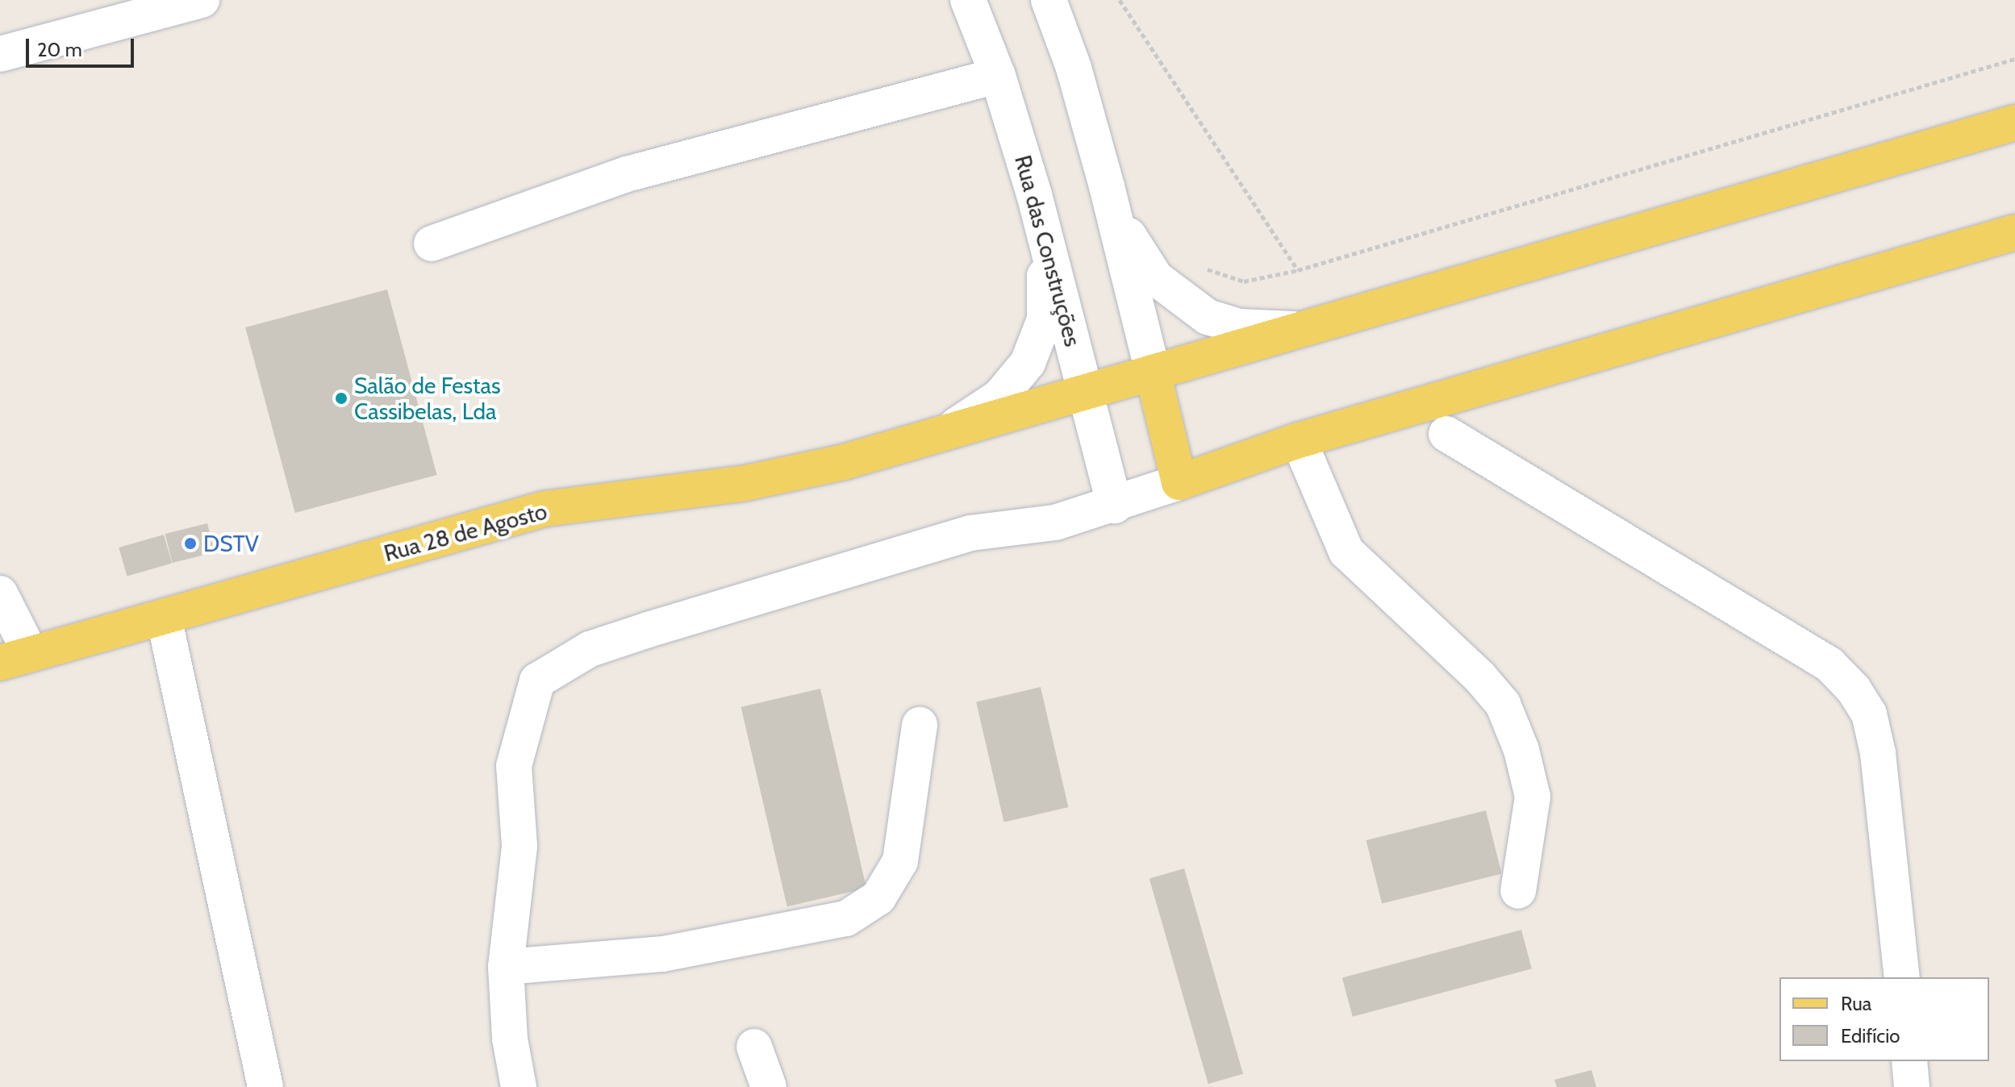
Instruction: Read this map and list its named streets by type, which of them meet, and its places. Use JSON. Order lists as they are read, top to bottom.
{
  "streets": {
    "main road": ["Rua 28 de Agosto"],
    "street": ["Rua das Construções"]
  },
  "crossings": [
    ["Rua das Construções", "Rua 28 de Agosto"]
  ],
  "places": ["Salão de Festas Cassibelas, Lda", "DSTV"],
  "legend": ["Rua", "Edifício"],
  "scale_bar": "20 m"
}
